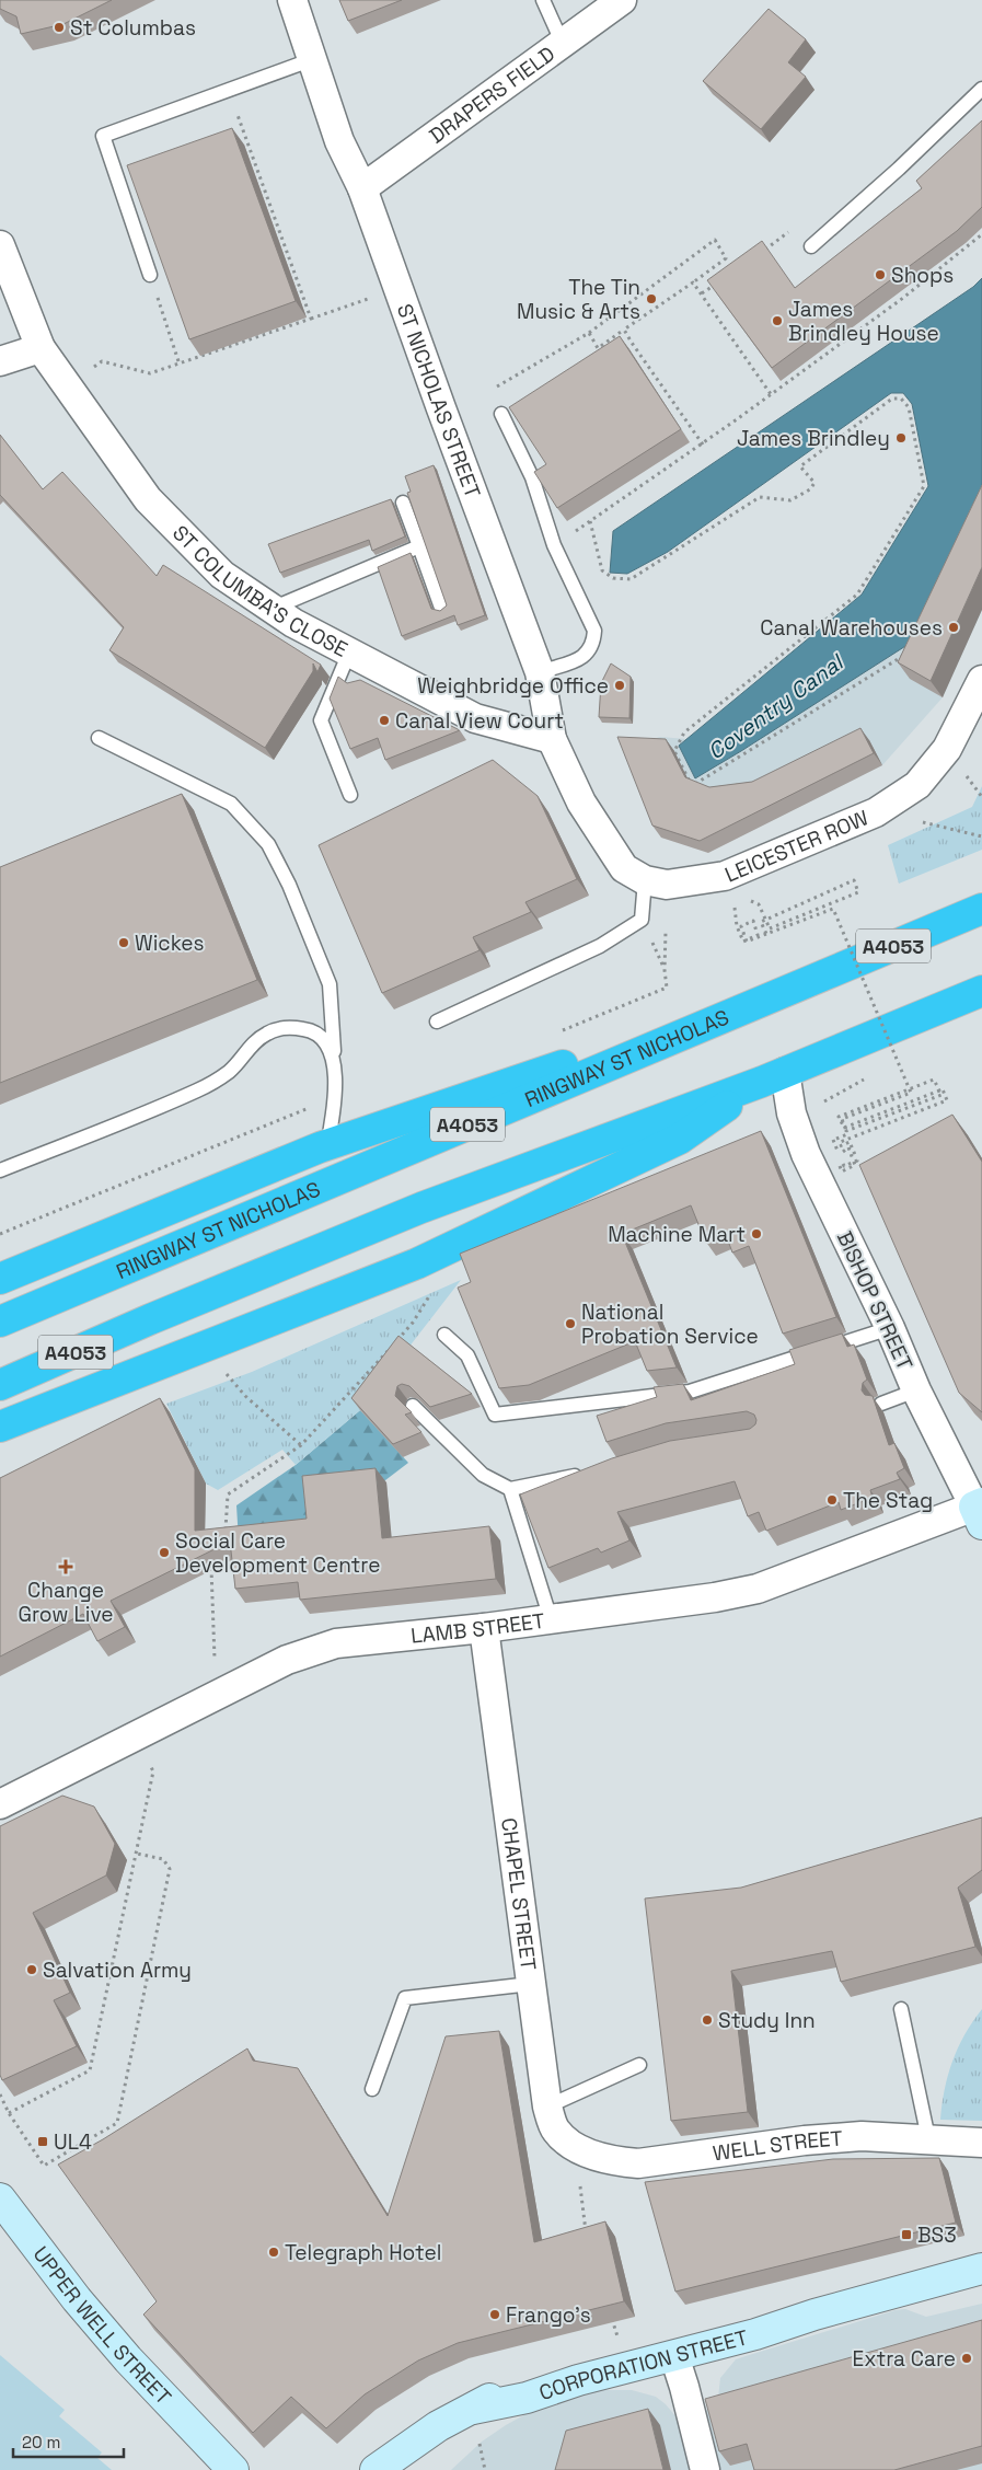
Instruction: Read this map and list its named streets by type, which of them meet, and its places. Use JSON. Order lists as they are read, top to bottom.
{
  "streets": {
    "highway": ["A4053", "RINGWAY ST NICHOLAS"],
    "street": [
      "DRAPERS FIELD",
      "ST NICHOLAS STREET",
      "ST COLUMBA'S CLOSE",
      "LEICESTER ROW",
      "BISHOP STREET",
      "LAMB STREET",
      "CHAPEL STREET",
      "WELL STREET",
      "UPPER WELL STREET",
      "CORPORATION STREET"
    ]
  },
  "crossings": [
    ["DRAPERS FIELD", "ST NICHOLAS STREET"],
    ["ST NICHOLAS STREET", "ST COLUMBA'S CLOSE"],
    ["ST NICHOLAS STREET", "LEICESTER ROW"],
    ["A4053", "BISHOP STREET"],
    ["BISHOP STREET", "LAMB STREET"],
    ["LAMB STREET", "CHAPEL STREET"],
    ["CHAPEL STREET", "WELL STREET"]
  ],
  "water": ["Coventry Canal"],
  "places": {
    "other": [
      "St Columbas",
      "Shops",
      "The Tin Music & Arts",
      "James Brindley House",
      "James Brindley",
      "Canal Warehouses",
      "Weighbridge Office",
      "Canal View Court",
      "Wickes",
      "Machine Mart",
      "National Probation Service",
      "The Stag",
      "Social Care Development Centre",
      "Salvation Army",
      "Study Inn",
      "Telegraph Hotel",
      "Frango's",
      "Extra Care"
    ],
    "health": ["Change Grow Live"],
    "transit": ["UL4", "BS3"]
  },
  "scale_bar": "20 m"
}
